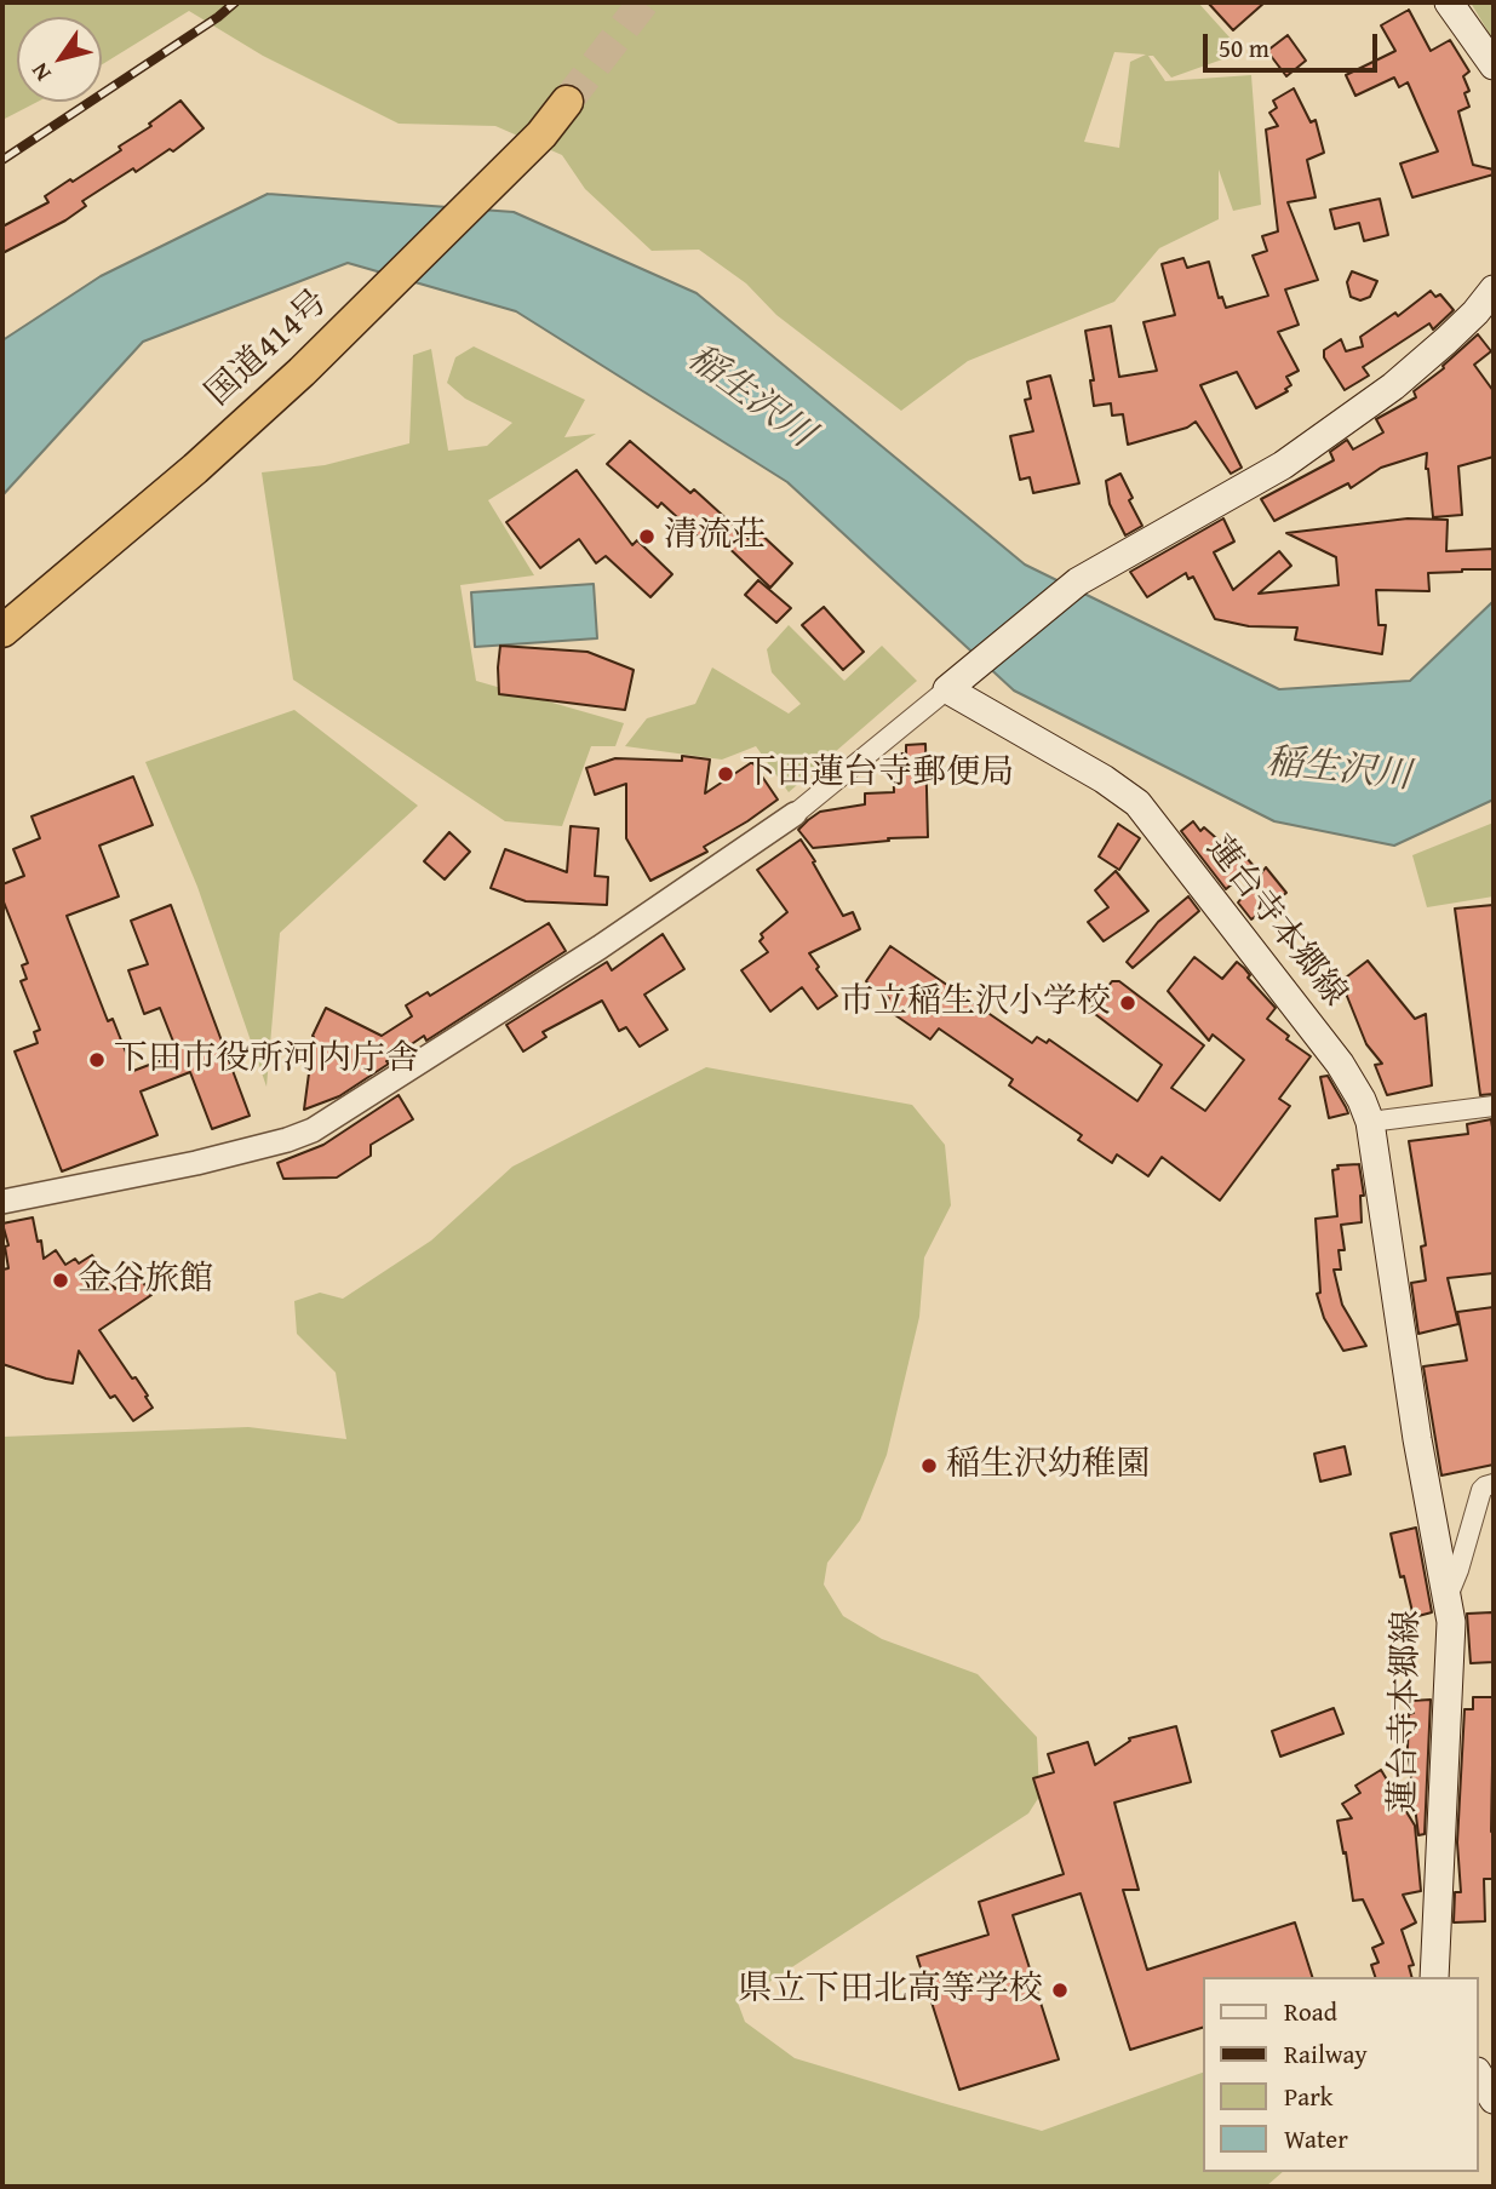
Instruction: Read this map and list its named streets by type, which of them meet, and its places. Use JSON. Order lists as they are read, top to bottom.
{
  "streets": {
    "highway": ["国道414号"],
    "main road": ["蓮台寺本郷線"]
  },
  "water": ["稲生沢川"],
  "places": [
    "清流荘",
    "下田蓮台寺郵便局",
    "市立稲生沢小学校",
    "下田市役所河内庁舎",
    "金谷旅館",
    "稲生沢幼稚園",
    "県立下田北高等学校"
  ],
  "legend": [
    "Road",
    "Railway",
    "Park",
    "Water"
  ],
  "scale_bar": "50 m",
  "north": "bottom left"
}
